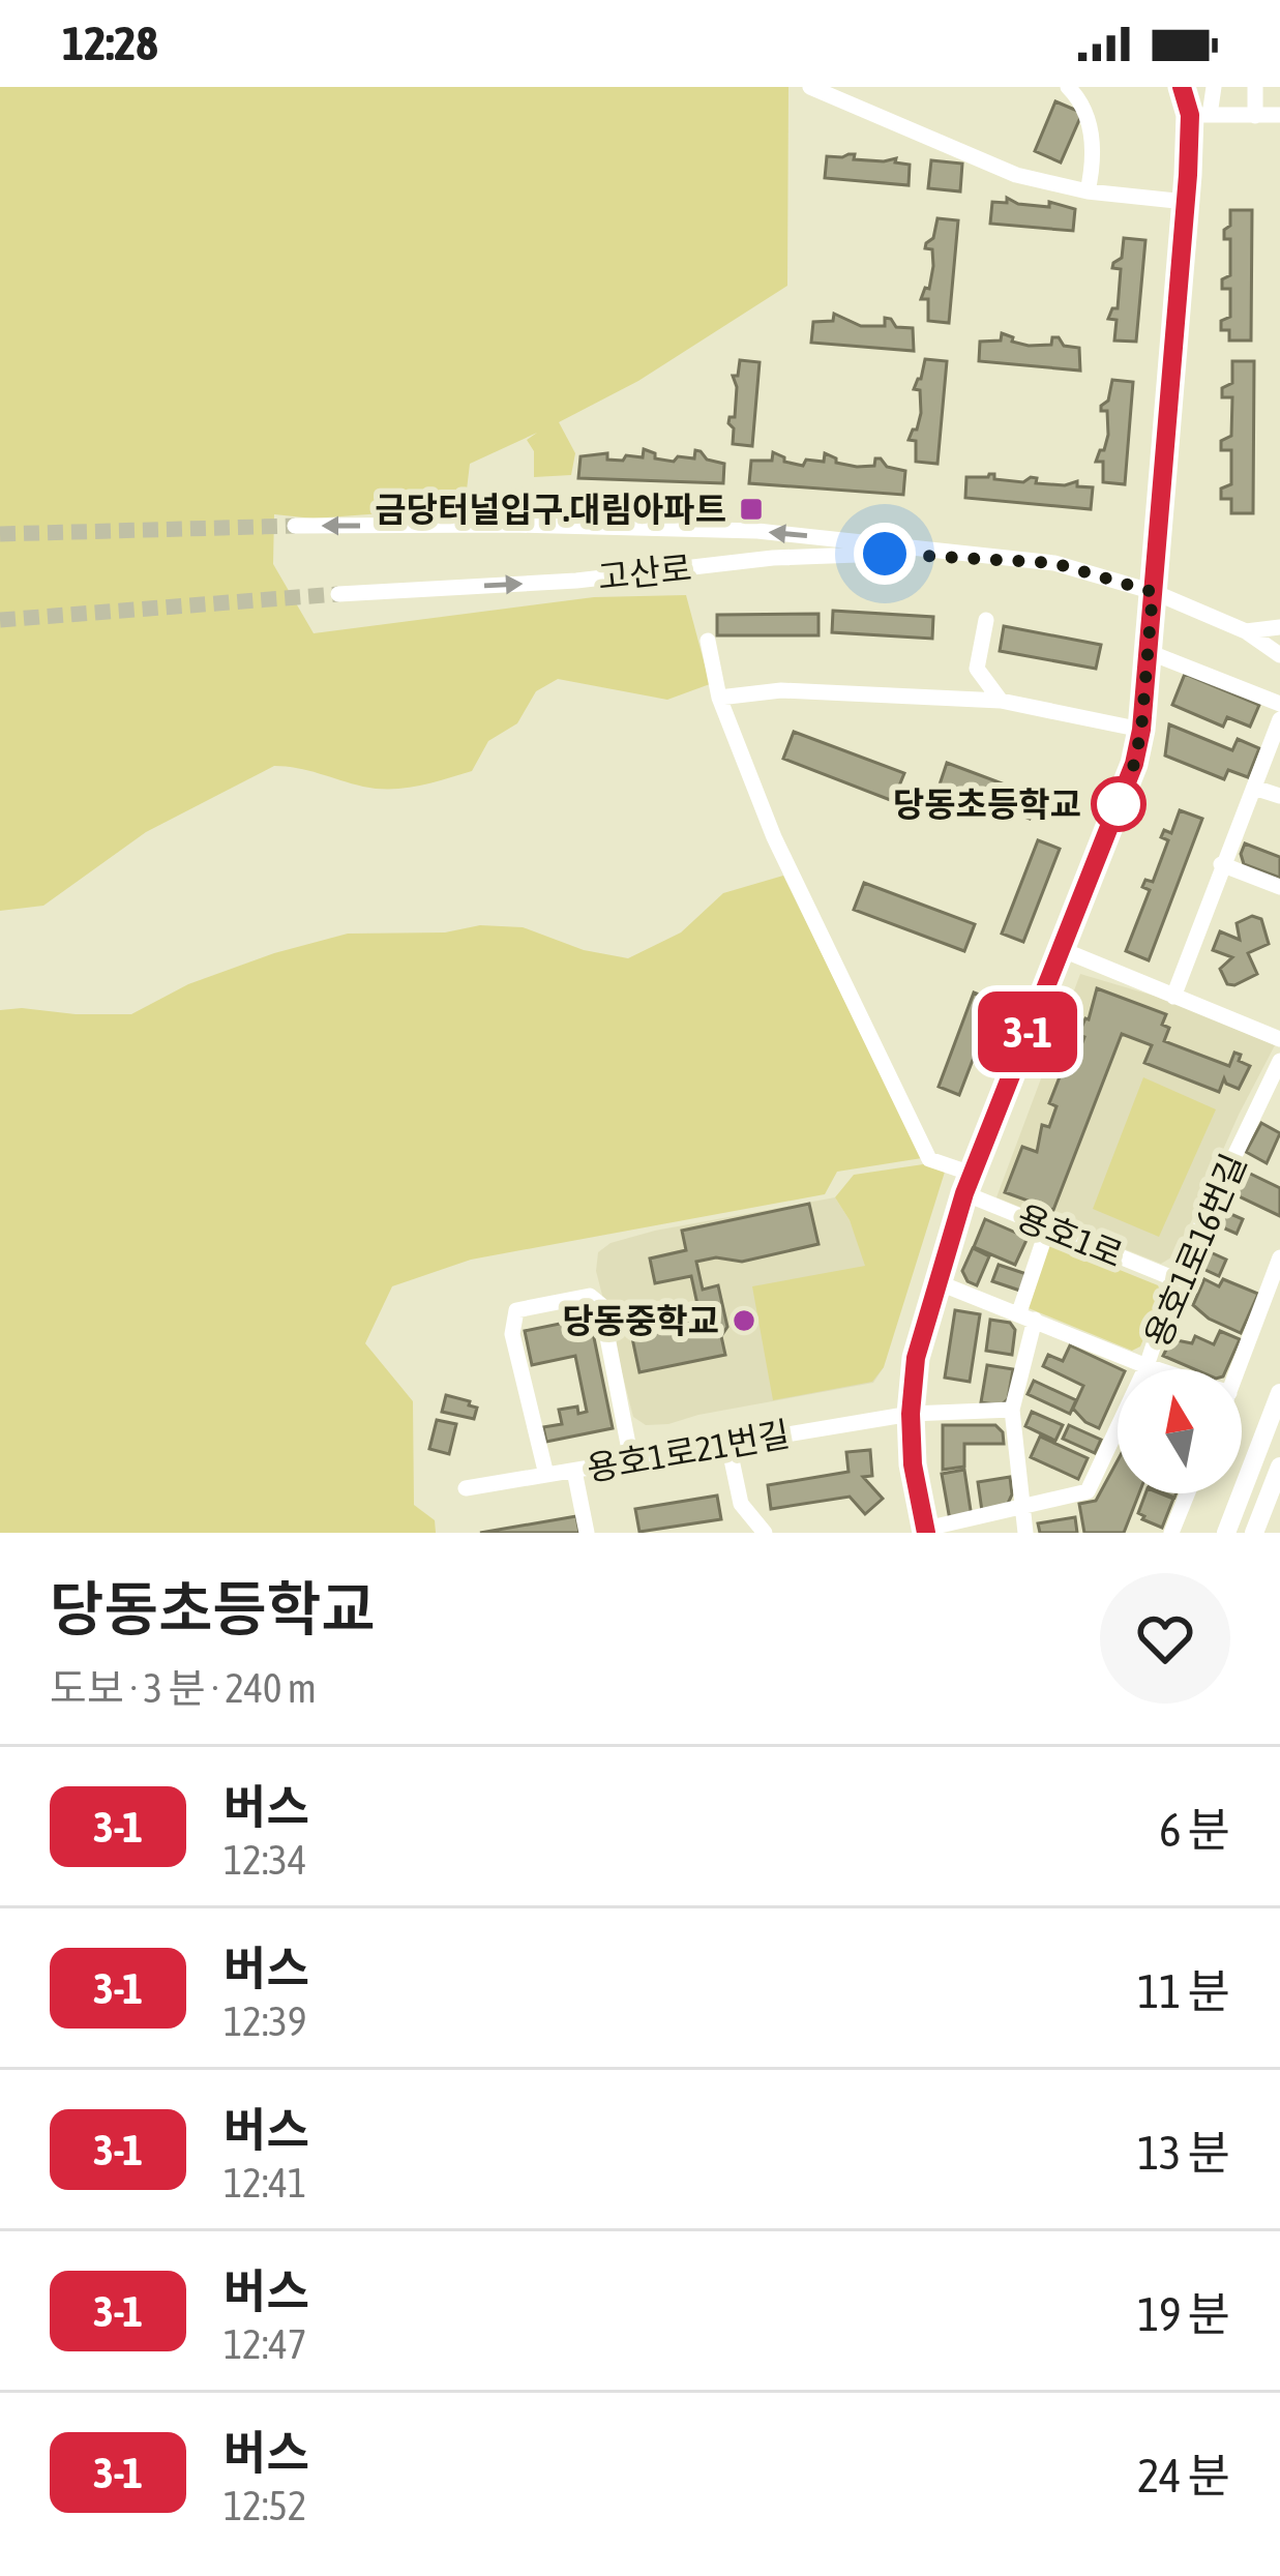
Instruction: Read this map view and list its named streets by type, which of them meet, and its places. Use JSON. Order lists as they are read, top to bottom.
{
  "streets": {
    "street": [
      "고산로",
      "용호1로",
      "용호1로16번길",
      "용호1로21번길"
    ]
  },
  "crossings": [
    ["용호1로", "용호1로16번길"]
  ],
  "places": {
    "transit": ["금당터널입구.대림아파트"],
    "other": ["당동초등학교", "당동중학교"]
  },
  "lines": ["bus line 3-1"],
  "north": "top",
  "page": {
    "status": "12:28",
    "on_map": "3-1",
    "heading": ["당동초등학교", "도보 · 3 분 · 240 m"],
    "list": [
      {
        "mark": "3-1",
        "name": "버스",
        "note": "12:34",
        "value": "6 분"
      },
      {
        "mark": "3-1",
        "name": "버스",
        "note": "12:39",
        "value": "11 분"
      },
      {
        "mark": "3-1",
        "name": "버스",
        "note": "12:41",
        "value": "13 분"
      },
      {
        "mark": "3-1",
        "name": "버스",
        "note": "12:47",
        "value": "19 분"
      },
      {
        "mark": "3-1",
        "name": "버스",
        "note": "12:52",
        "value": "24 분"
      }
    ]
  }
}
